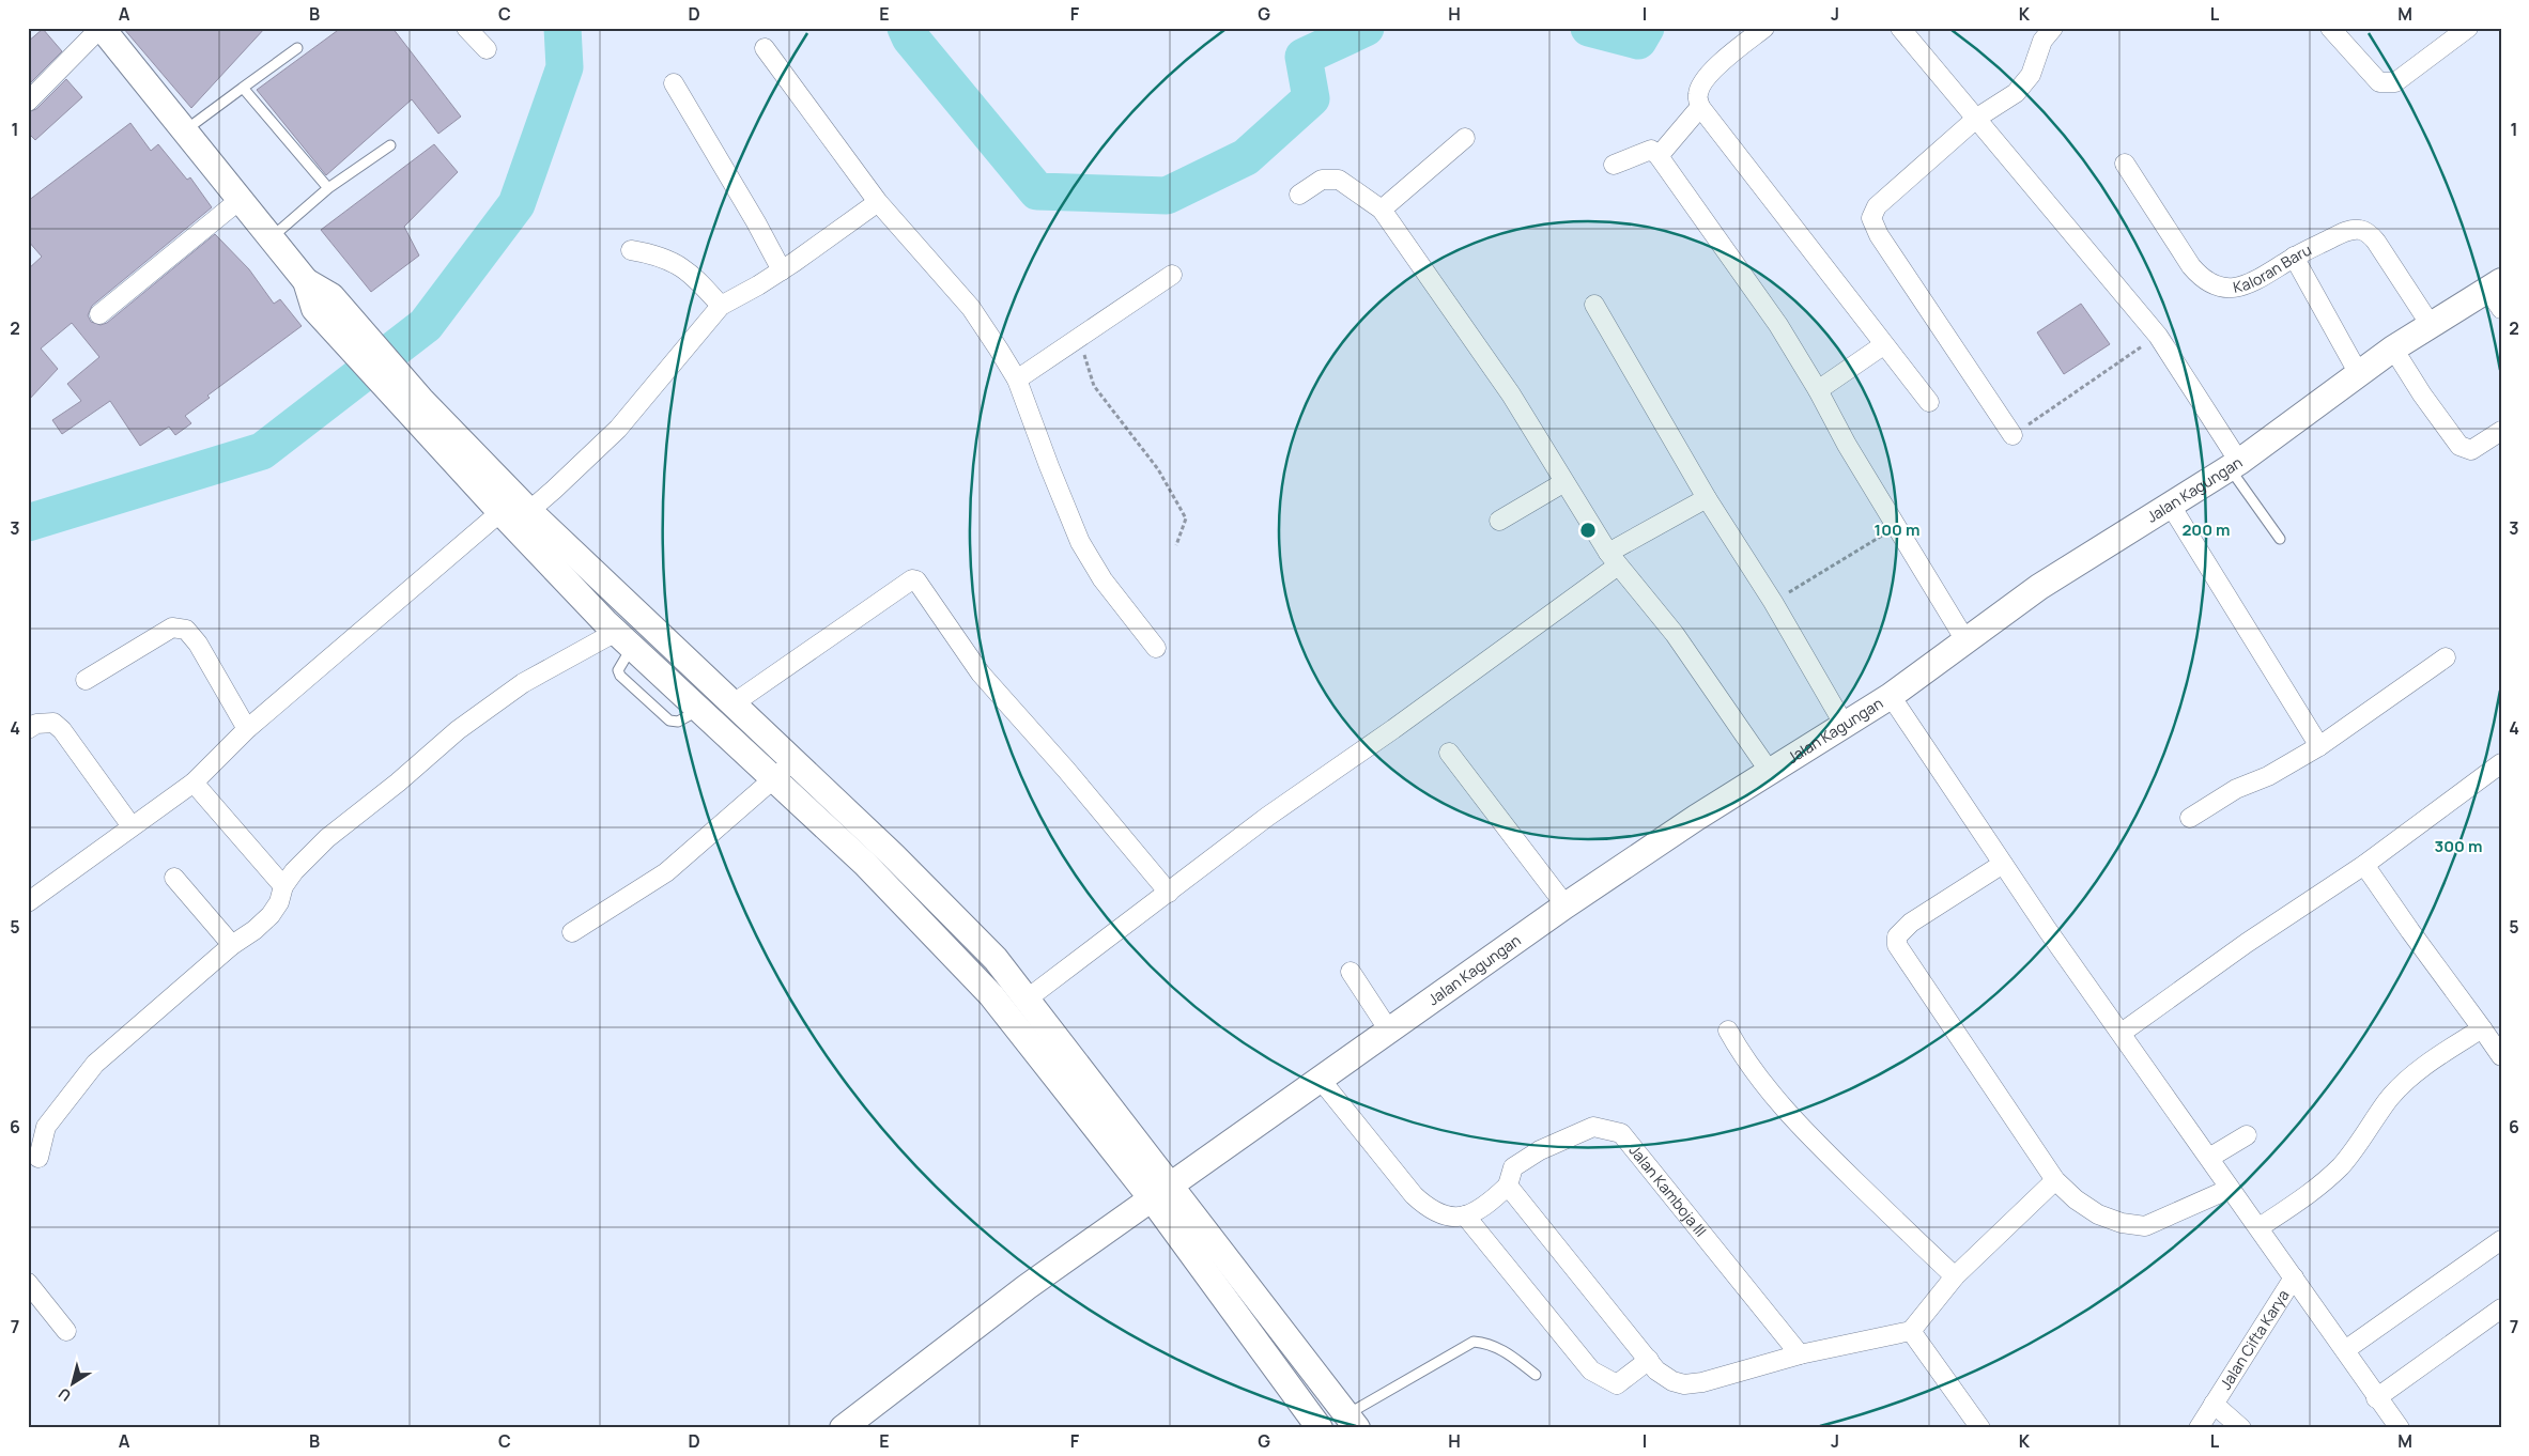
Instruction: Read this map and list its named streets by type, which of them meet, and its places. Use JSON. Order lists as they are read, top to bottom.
{
  "streets": {
    "main road": ["Jalan Kagungan"],
    "street": ["Kaloran Baru", "Jalan Kamboja III", "Jalan Cifta Karya"]
  },
  "crossings": [
    ["Kaloran Baru", "Jalan Kagungan"]
  ],
  "north": "bottom left",
  "grid": {
    "columns": [
      "A",
      "B",
      "C",
      "D",
      "E",
      "F",
      "G",
      "H",
      "I",
      "J",
      "K",
      "L",
      "M"
    ],
    "rows": [
      "1",
      "2",
      "3",
      "4",
      "5",
      "6",
      "7"
    ]
  },
  "rings": ["100 m", "200 m", "300 m"]
}
